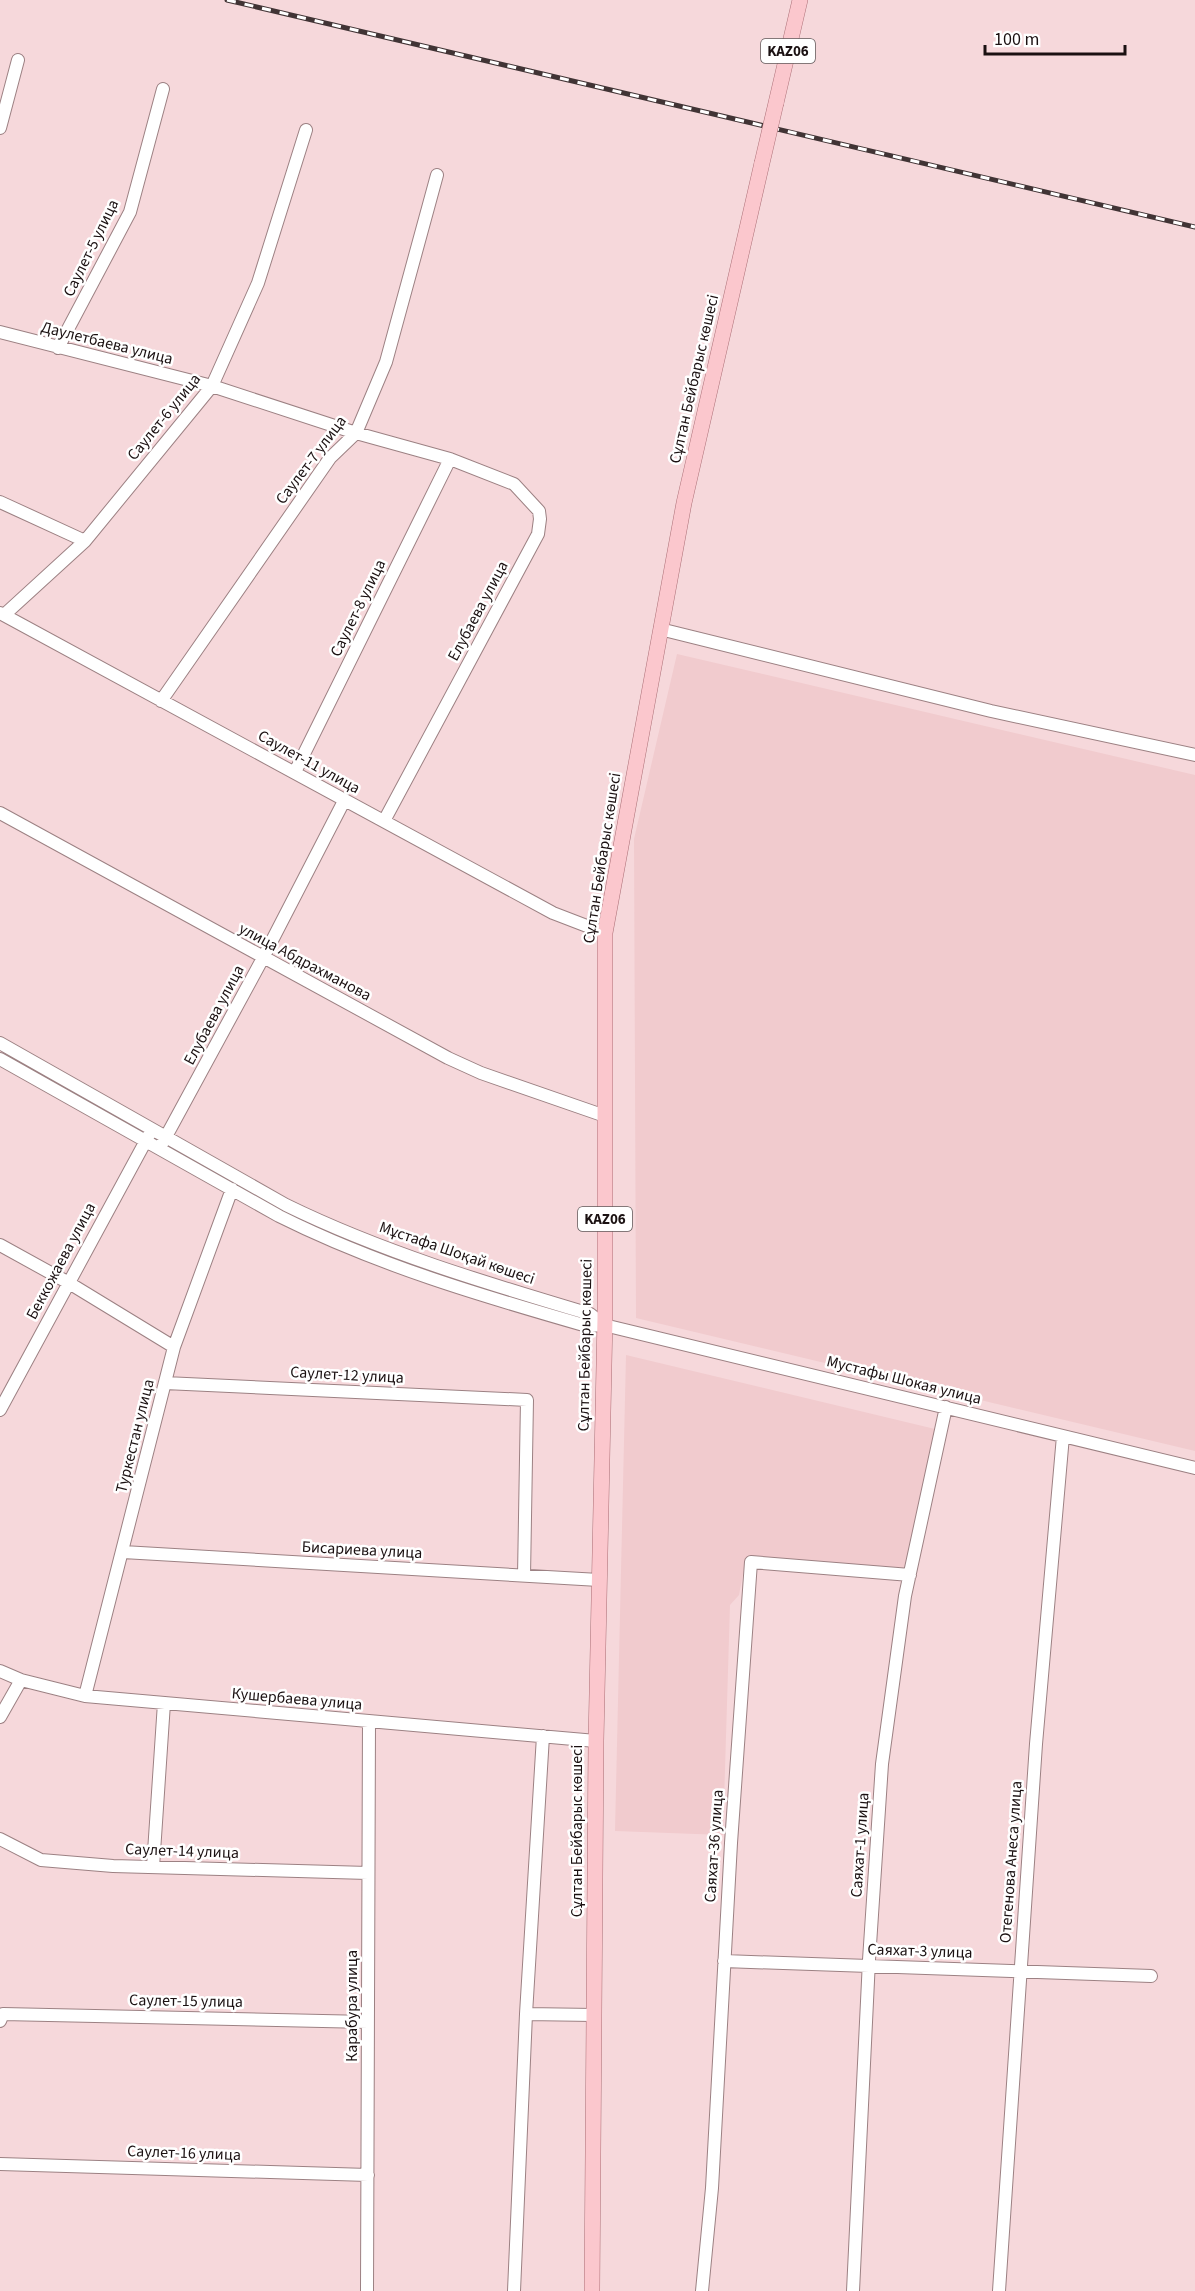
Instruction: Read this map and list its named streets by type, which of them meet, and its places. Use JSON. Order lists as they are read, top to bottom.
{
  "streets": {
    "main road": ["KAZ06", "Сұлтан Бейбарыс көшесі"],
    "street": [
      "Саулет-5 улица",
      "Даулетбаева улица",
      "Саулет-6 улица",
      "Саулет-7 улица",
      "Саулет-8 улица",
      "Елубаева улица",
      "Саулет-11 улица",
      "улица Абдрахманова",
      "Мұстафа Шоқай көшесі",
      "Беккожаева улица",
      "Саулет-12 улица",
      "Мустафы Шокая улица",
      "Туркестан улица",
      "Бисариева улица",
      "Кушербаева улица",
      "Саяхат-1 улица",
      "Саяхат-36 улица",
      "Саулет-14 улица",
      "Отегенова Анеса улица",
      "Саяхат-3 улица",
      "Саулет-15 улица",
      "Карабура улица",
      "Саулет-16 улица"
    ]
  },
  "crossings": [
    ["Саулет-5 улица", "Даулетбаева улица"],
    ["Даулетбаева улица", "Саулет-6 улица"],
    ["Даулетбаева улица", "Саулет-7 улица"],
    ["Даулетбаева улица", "Саулет-8 улица"],
    ["Даулетбаева улица", "Елубаева улица"],
    ["Сұлтан Бейбарыс көшесі", "Саулет-11 улица"],
    ["Сұлтан Бейбарыс көшесі", "улица Абдрахманова"],
    ["Сұлтан Бейбарыс көшесі", "Мұстафа Шоқай көшесі"],
    ["Сұлтан Бейбарыс көшесі", "Мустафы Шокая улица"],
    ["Сұлтан Бейбарыс көшесі", "Бисариева улица"],
    ["Сұлтан Бейбарыс көшесі", "Кушербаева улица"],
    ["Саулет-6 улица", "Саулет-11 улица"],
    ["Саулет-7 улица", "Саулет-11 улица"],
    ["Саулет-8 улица", "Саулет-11 улица"],
    ["Елубаева улица", "Саулет-11 улица"],
    ["Елубаева улица", "улица Абдрахманова"],
    ["Елубаева улица", "Мұстафа Шоқай көшесі"],
    ["Мұстафа Шоқай көшесі", "Беккожаева улица"],
    ["Мұстафа Шоқай көшесі", "Мустафы Шокая улица"],
    ["Мұстафа Шоқай көшесі", "Туркестан улица"],
    ["Саулет-12 улица", "Туркестан улица"],
    ["Саулет-12 улица", "Бисариева улица"],
    ["Мустафы Шокая улица", "Саяхат-1 улица"],
    ["Мустафы Шокая улица", "Отегенова Анеса улица"],
    ["Туркестан улица", "Бисариева улица"],
    ["Туркестан улица", "Кушербаева улица"],
    ["Кушербаева улица", "Карабура улица"],
    ["Саяхат-1 улица", "Саяхат-36 улица"],
    ["Саяхат-1 улица", "Саяхат-3 улица"],
    ["Саяхат-36 улица", "Саяхат-3 улица"],
    ["Саулет-14 улица", "Карабура улица"],
    ["Отегенова Анеса улица", "Саяхат-3 улица"],
    ["Саулет-15 улица", "Карабура улица"],
    ["Карабура улица", "Саулет-16 улица"]
  ],
  "scale_bar": "100 m"
}
